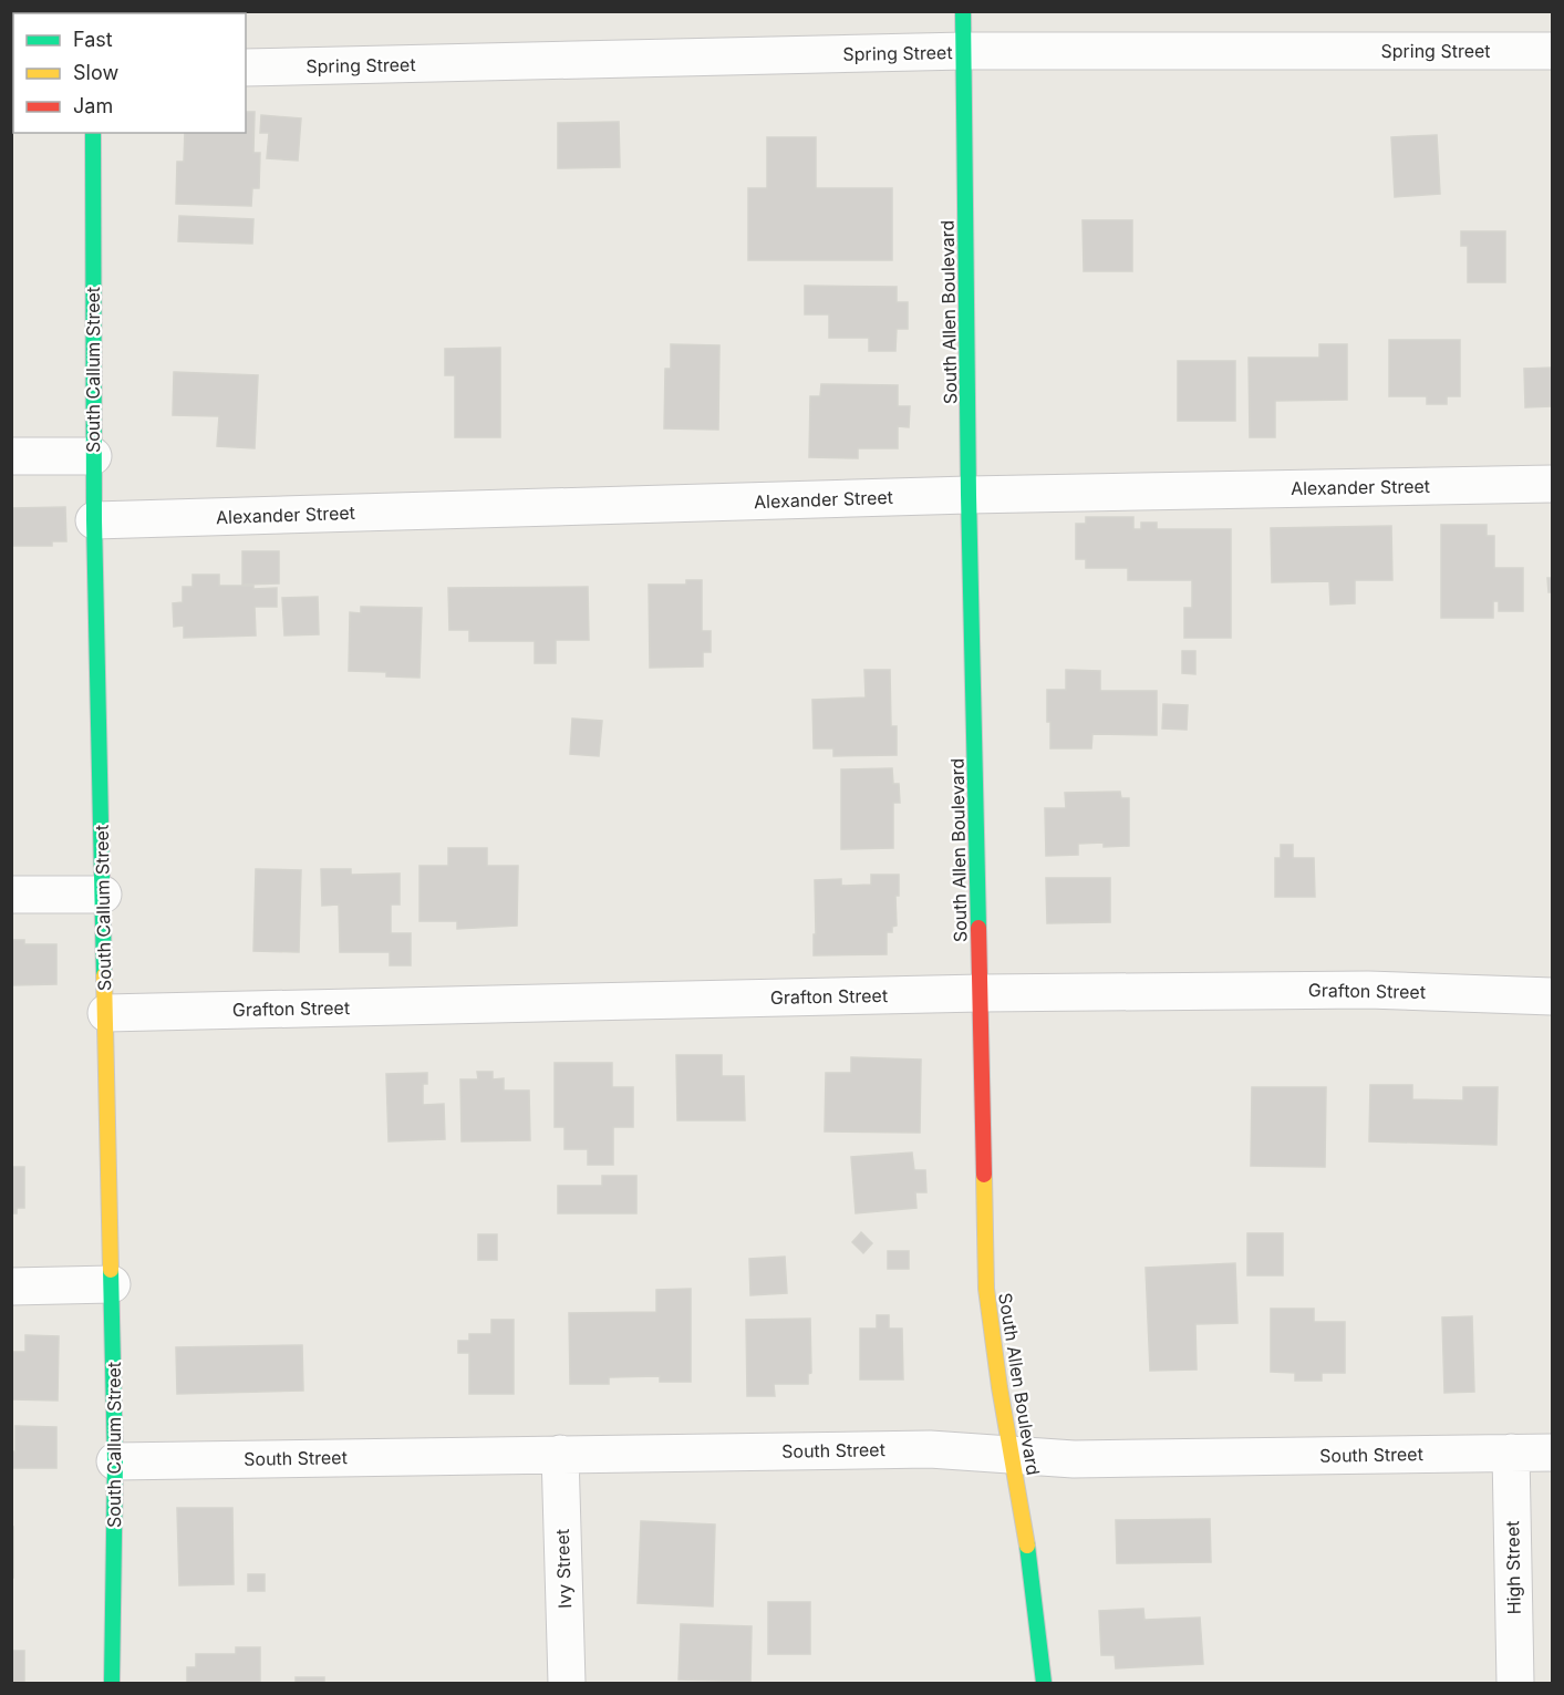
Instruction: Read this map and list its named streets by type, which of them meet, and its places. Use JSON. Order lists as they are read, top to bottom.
{
  "streets": {
    "street": [
      "Spring Street",
      "South Allen Boulevard",
      "South Callum Street",
      "Alexander Street",
      "Grafton Street",
      "South Street",
      "High Street",
      "Ivy Street"
    ]
  },
  "crossings": [
    ["Spring Street", "South Allen Boulevard"],
    ["South Allen Boulevard", "Alexander Street"],
    ["South Allen Boulevard", "Grafton Street"],
    ["South Allen Boulevard", "South Street"],
    ["South Callum Street", "Alexander Street"],
    ["South Callum Street", "Grafton Street"],
    ["South Callum Street", "South Street"],
    ["South Street", "High Street"],
    ["South Street", "Ivy Street"]
  ],
  "legend": ["Fast", "Slow", "Jam"]
}
